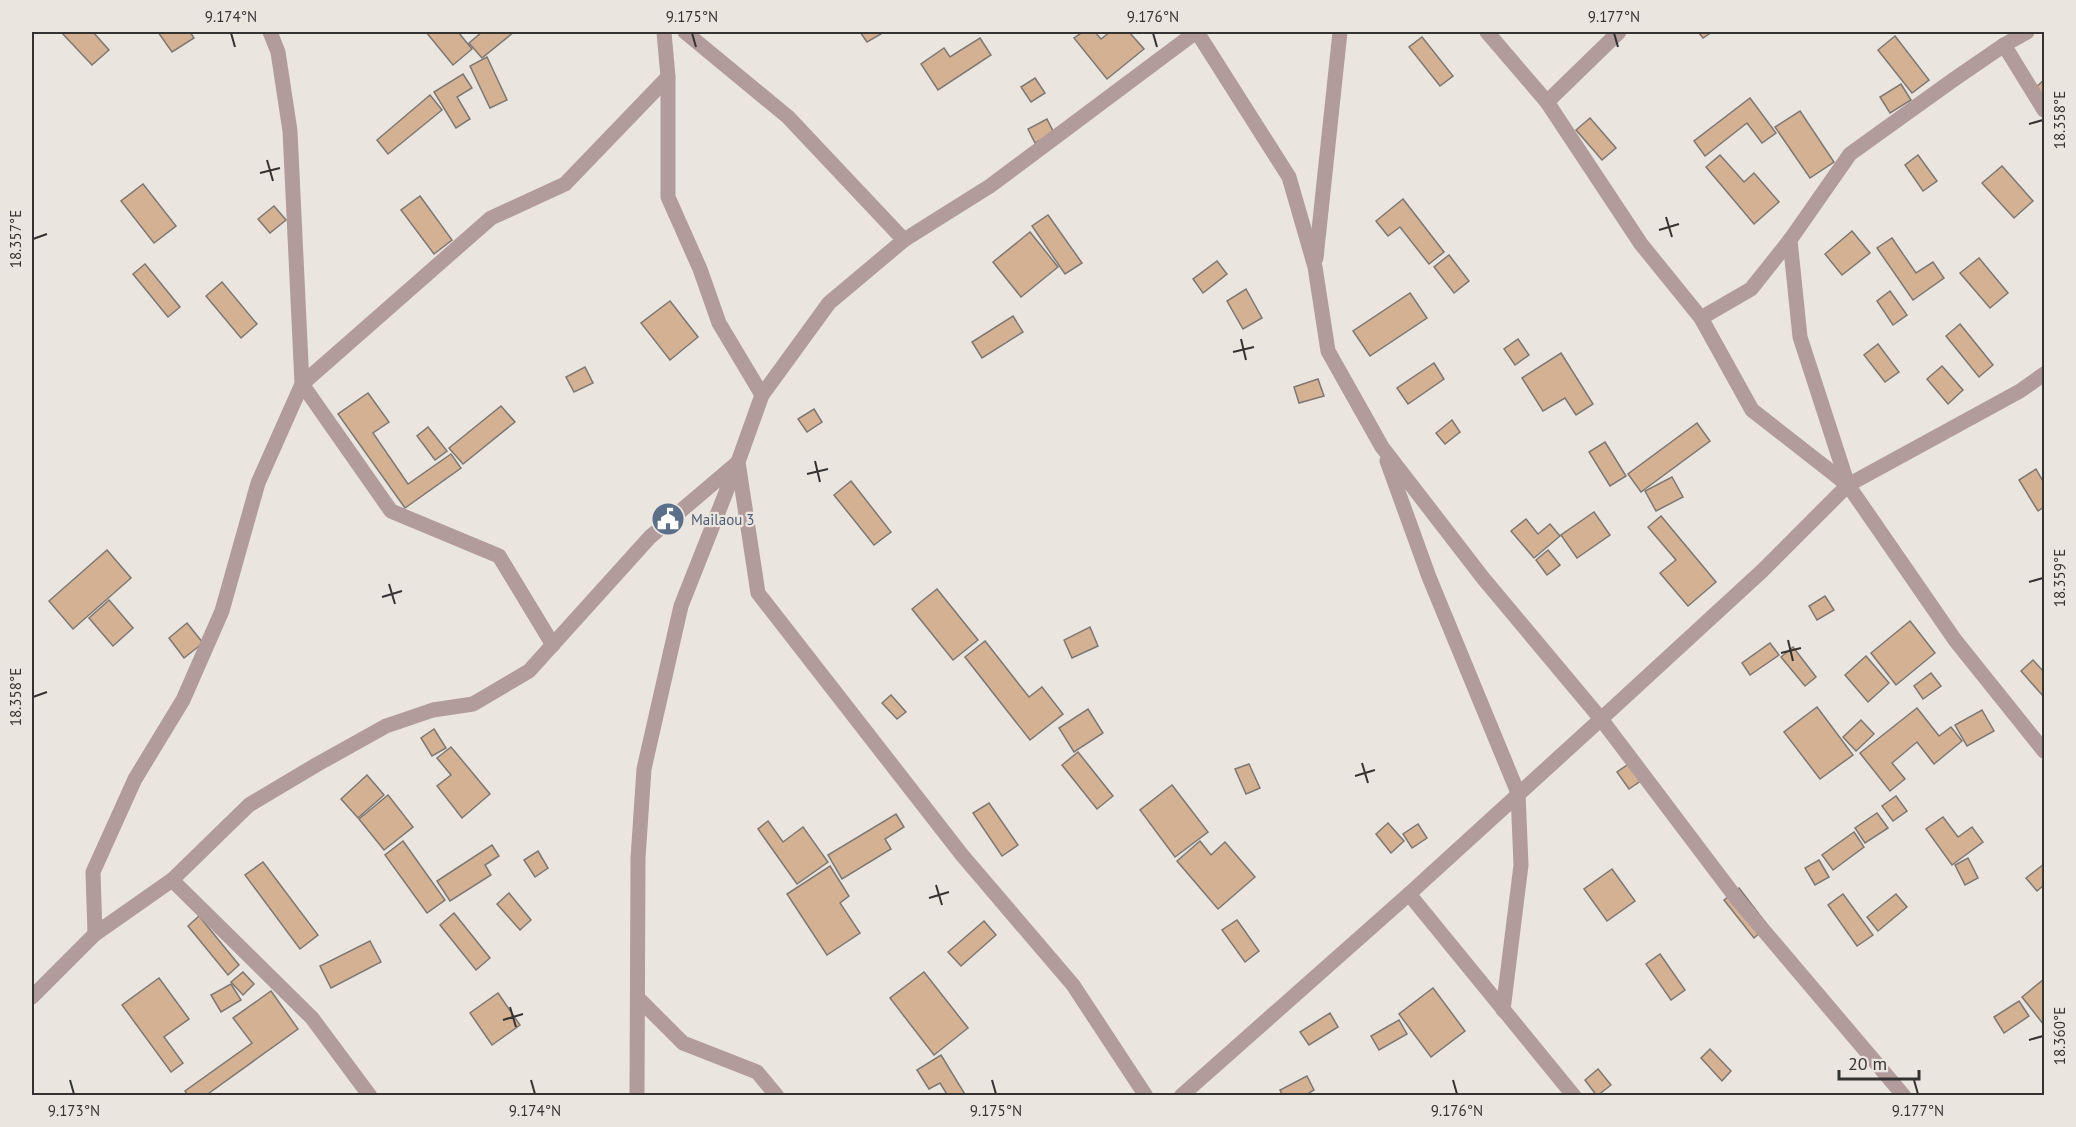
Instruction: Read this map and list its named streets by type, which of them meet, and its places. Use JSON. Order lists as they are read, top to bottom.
{
  "places": {
    "public building": ["Mailaou 3"]
  },
  "scale_bar": "20 m",
  "coordinates": [
    "9.174°N",
    "9.175°N",
    "9.176°N",
    "9.177°N",
    "18.358°E",
    "18.357°E",
    "18.359°E",
    "18.360°E",
    "9.173°N"
  ]
}
